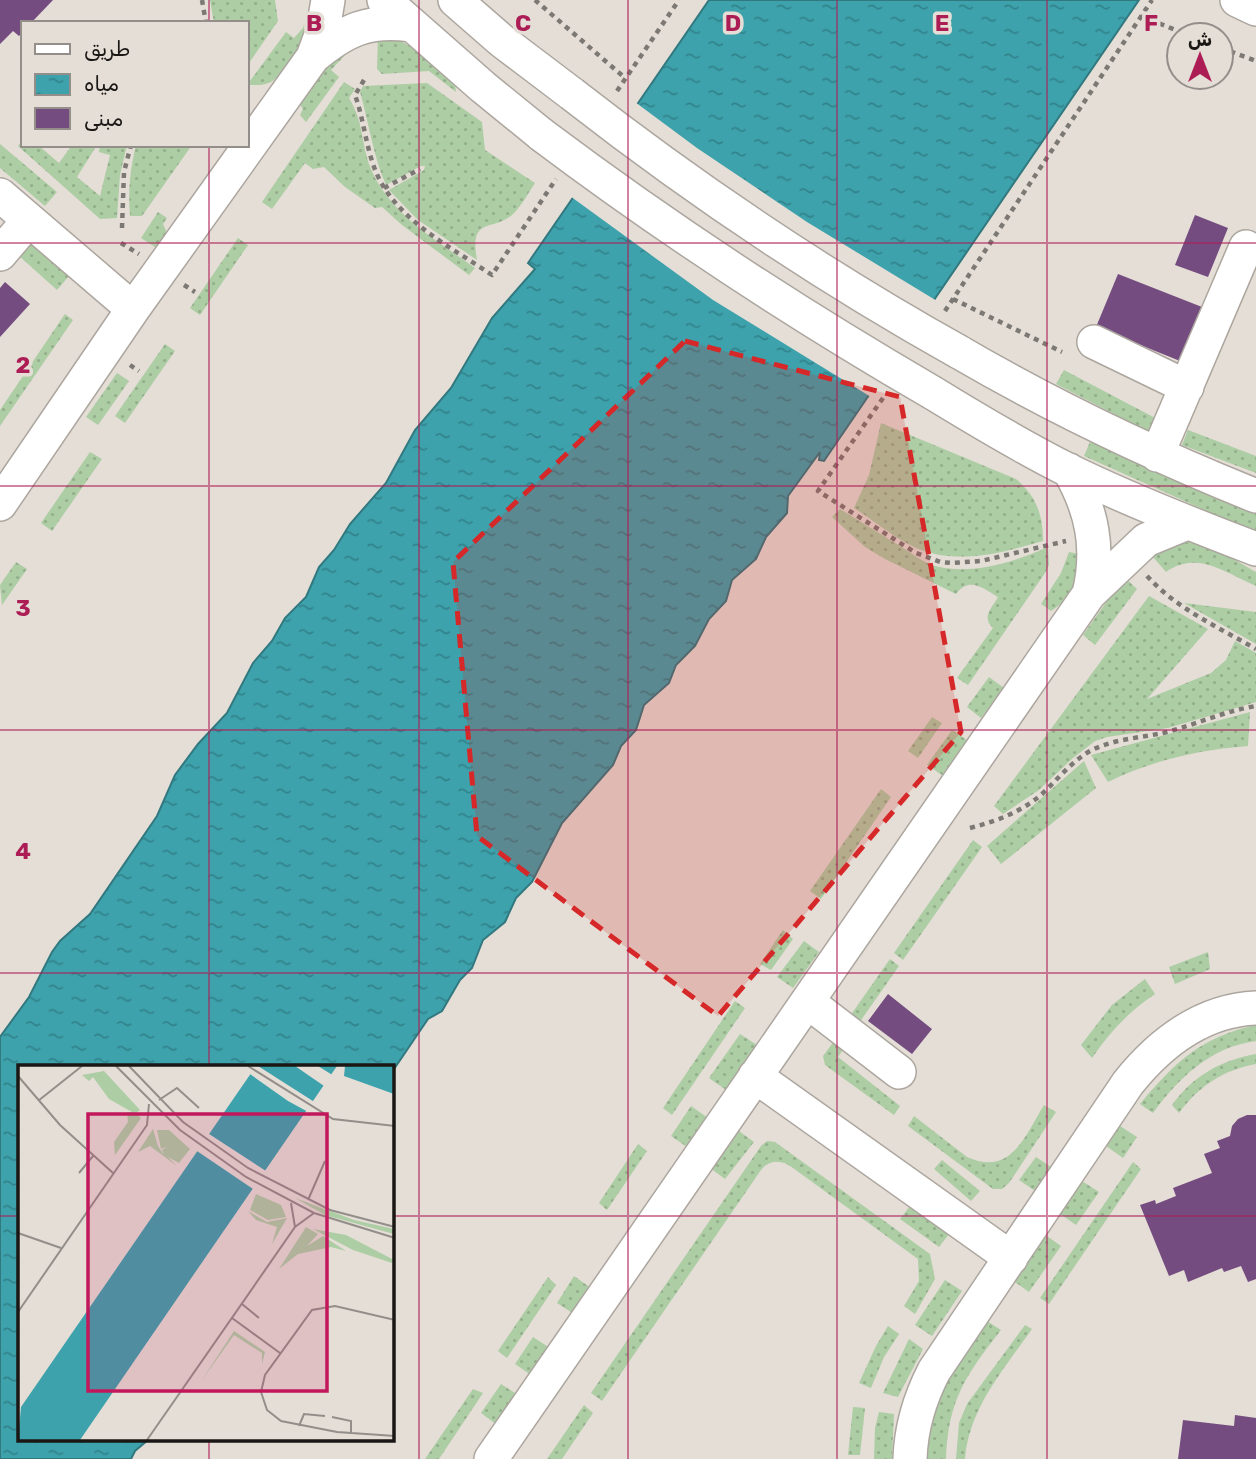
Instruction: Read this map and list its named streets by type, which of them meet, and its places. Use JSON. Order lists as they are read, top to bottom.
{
  "legend": ["طريق", "مياه", "مبنى"],
  "north": "top",
  "grid": {
    "columns": [
      "B",
      "C",
      "D",
      "E",
      "F"
    ],
    "rows": ["2", "3", "4"]
  }
}
